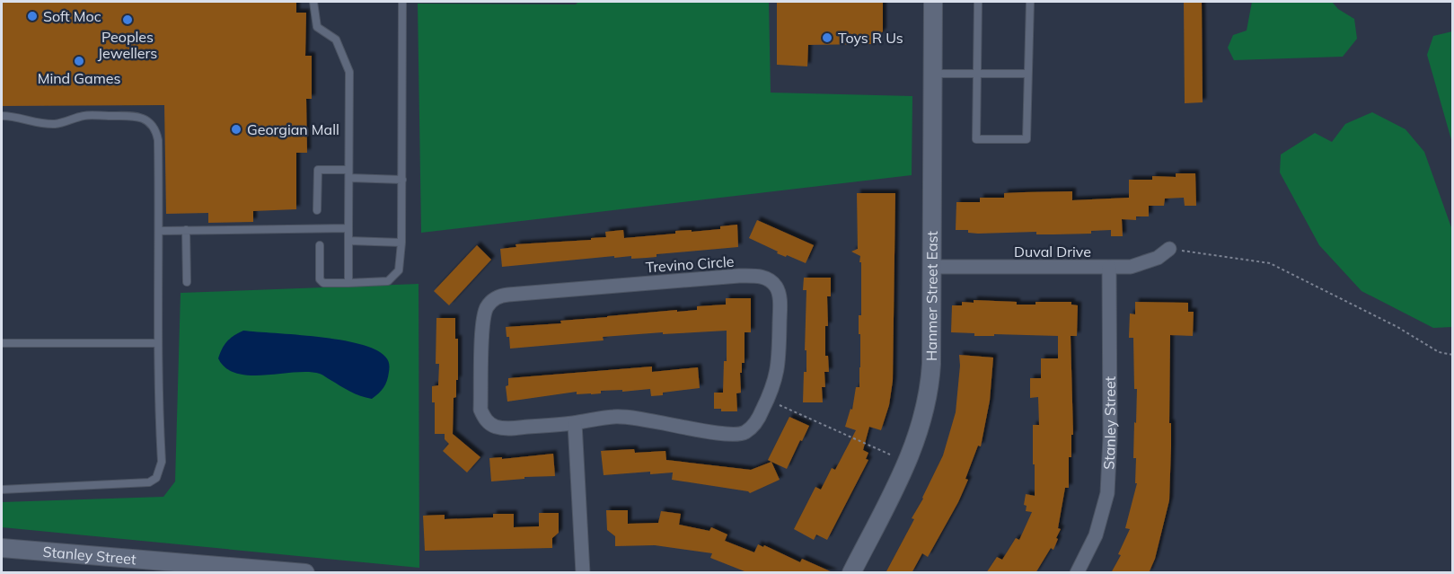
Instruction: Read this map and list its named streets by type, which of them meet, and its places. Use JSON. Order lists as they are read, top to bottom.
{
  "streets": {
    "street": [
      "Duval Drive",
      "Trevino Circle",
      "Hanmer Street East",
      "Stanley Street"
    ]
  },
  "crossings": [
    ["Duval Drive", "Hanmer Street East"],
    ["Duval Drive", "Stanley Street"]
  ],
  "places": [
    "Soft Moc",
    "Peoples Jewellers",
    "Toys R Us",
    "Mind Games",
    "Georgian Mall"
  ]
}
